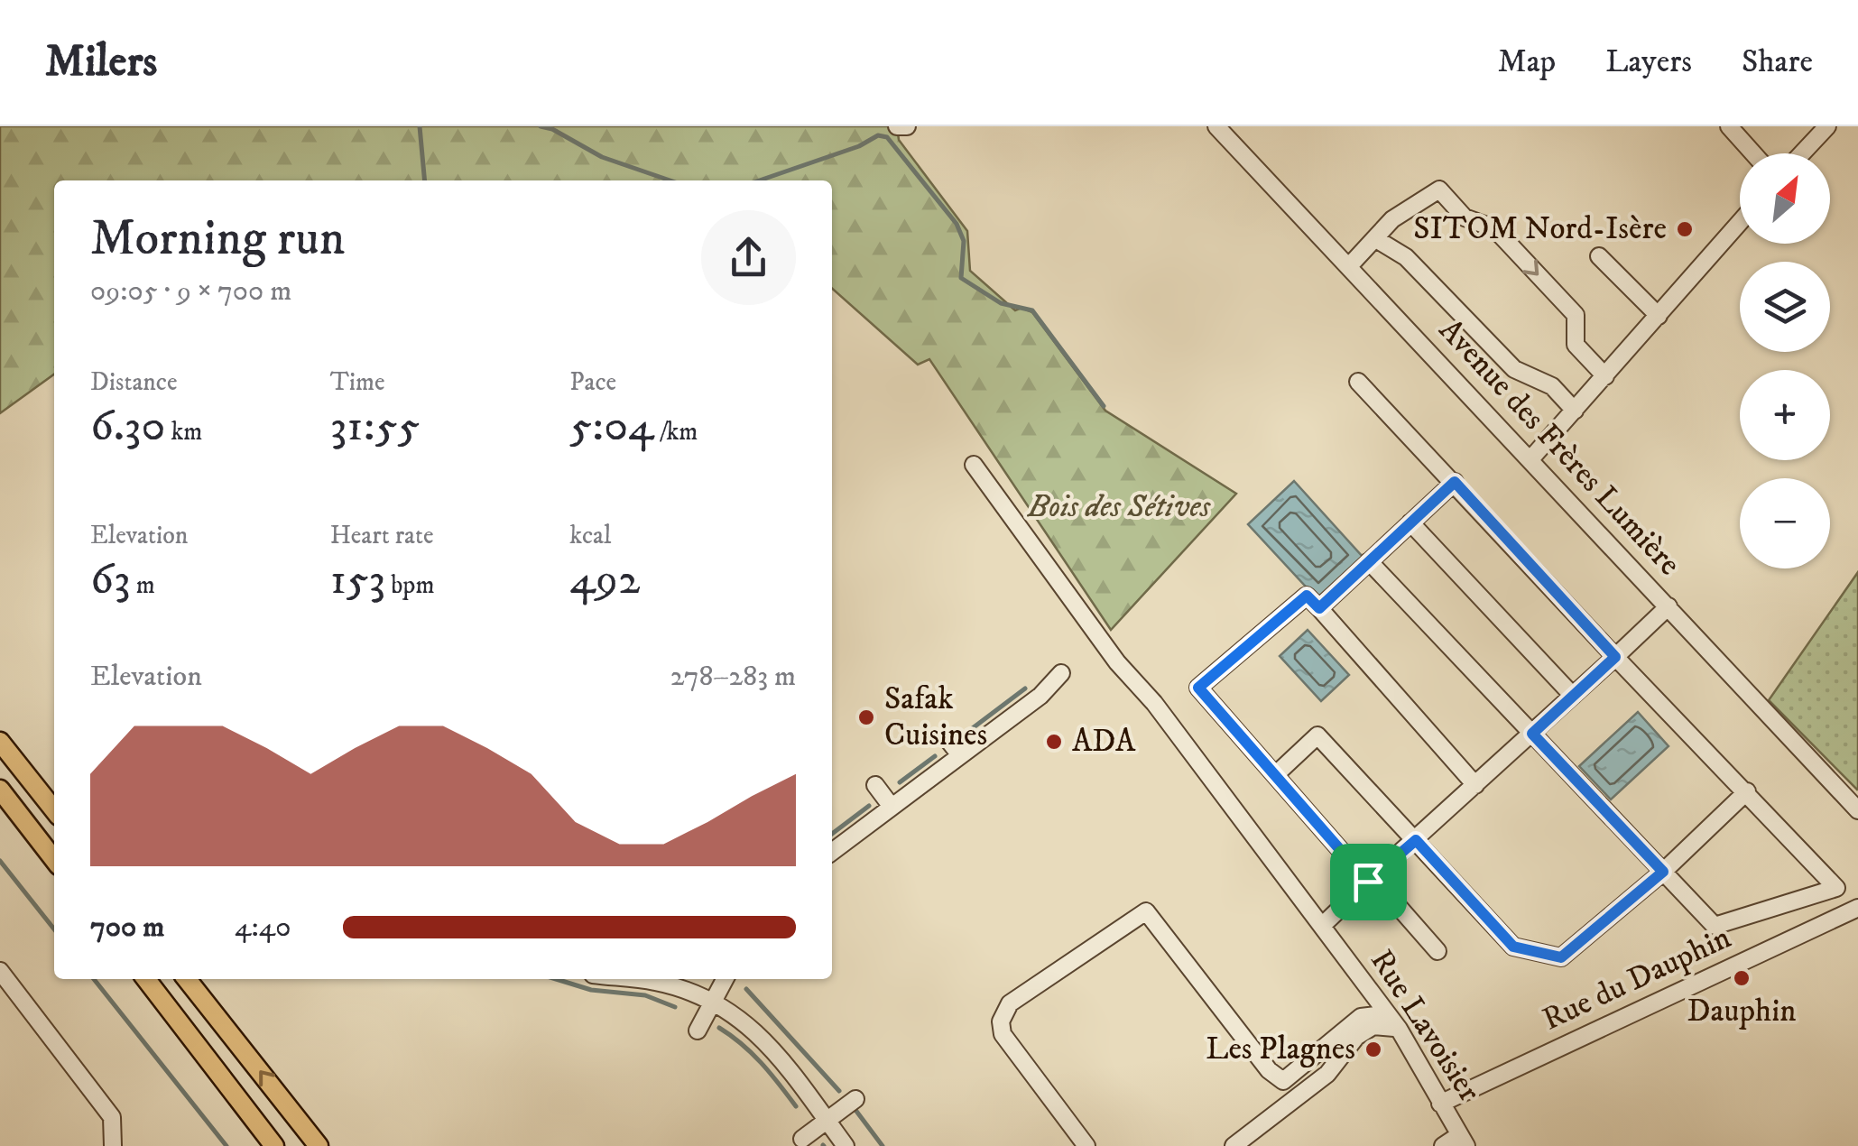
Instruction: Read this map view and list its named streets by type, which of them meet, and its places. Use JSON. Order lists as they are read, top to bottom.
{
  "streets": {
    "street": ["Avenue des Frères Lumière", "Rue du Dauphin", "Rue Lavoisier"]
  },
  "crossings": [
    ["Rue du Dauphin", "Rue Lavoisier"]
  ],
  "parks": ["Bois des Sétives"],
  "places": [
    "SITOM Nord-Isère",
    "Safak Cuisines",
    "ADA",
    "Dauphin",
    "Les Plagnes"
  ],
  "north": "top right",
  "page": {
    "header": "Milers",
    "nav": ["Map", "Layers", "Share"],
    "map_buttons": ["+", "−"],
    "heading": ["Morning run", "09:05 · 9 × 700 m"],
    "stats": [
      ["Distance", "6.30 km"],
      ["Time", "31:55"],
      ["Pace", "5:04 /km"],
      ["Elevation", "63 m"],
      ["Heart rate", "153 bpm"],
      ["kcal", "492"]
    ],
    "chart": ["Elevation", "278–283 m"],
    "list": [
      {
        "name": "700 m",
        "note": "4:40"
      }
    ]
  }
}
